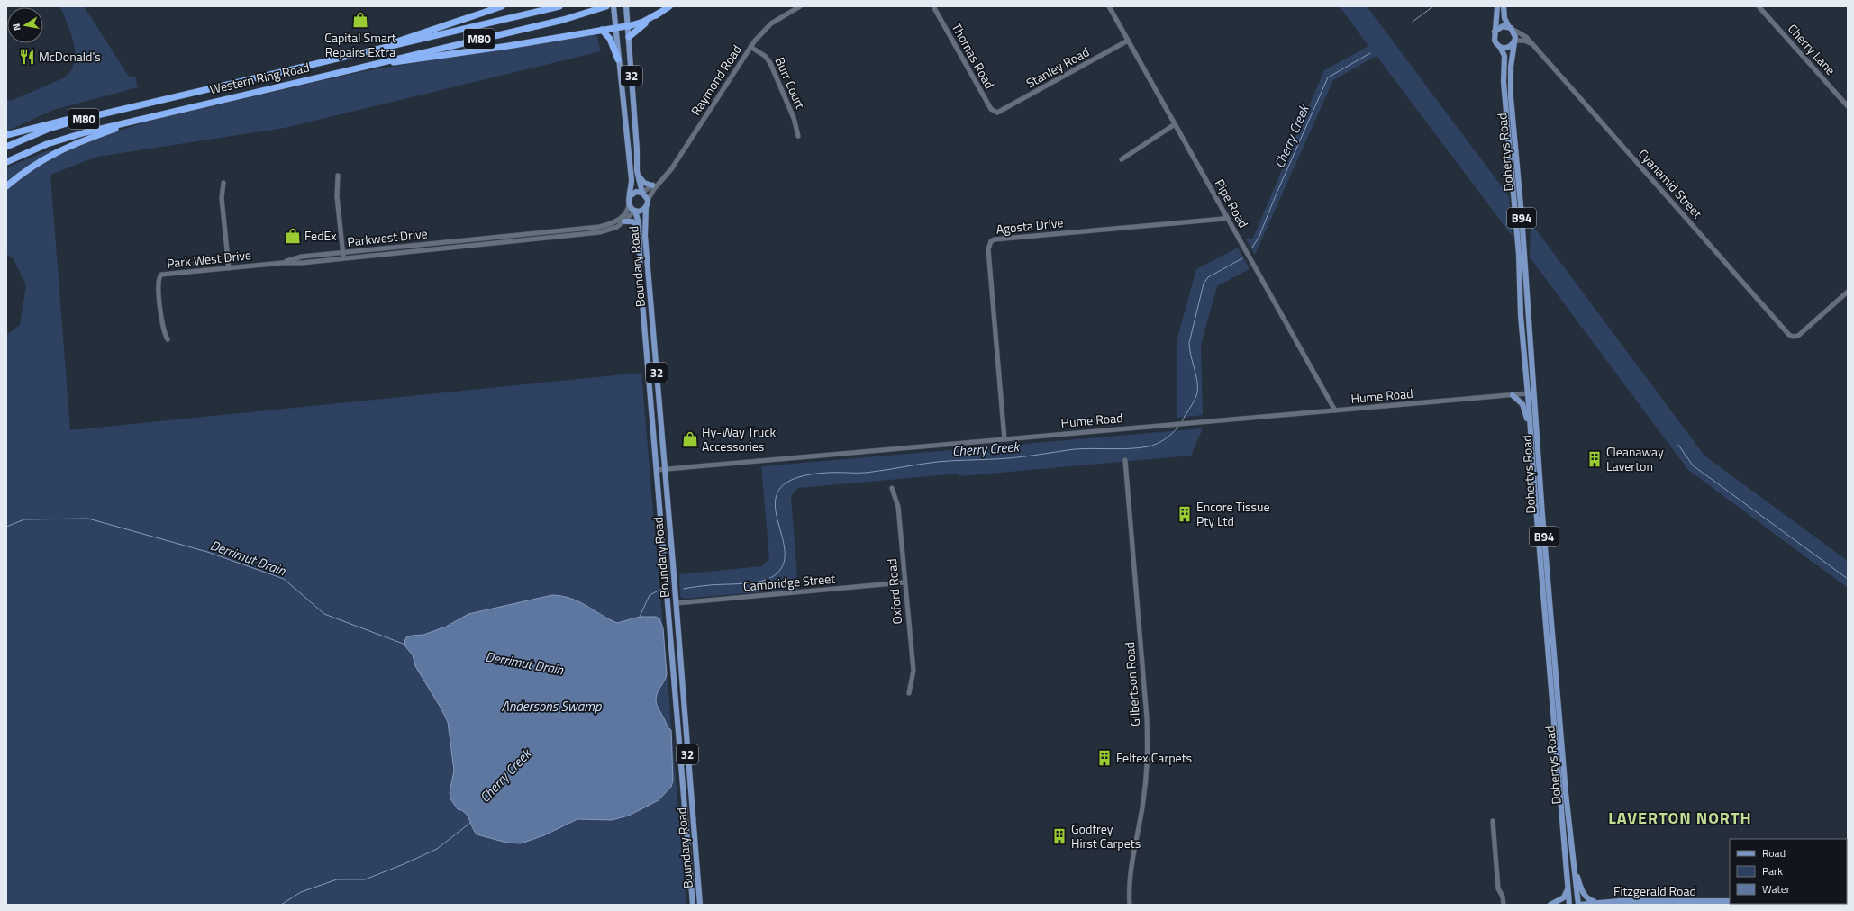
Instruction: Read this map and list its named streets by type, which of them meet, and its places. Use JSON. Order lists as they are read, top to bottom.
{
  "streets": {
    "highway": ["M80", "Western Ring Road"],
    "main road": [
      "32",
      "Dohertys Road",
      "B94",
      "Boundary Road",
      "Fitzgerald Road"
    ],
    "street": [
      "Cherry Lane",
      "Thomas Road",
      "Stanley Road",
      "Raymond Road",
      "Burr Court",
      "Cyanamid Street",
      "Pipe Road",
      "Agosta Drive",
      "Parkwest Drive",
      "Park West Drive",
      "Hume Road",
      "Cambridge Street",
      "Oxford Road",
      "Gilbertson Road"
    ]
  },
  "crossings": [
    ["Thomas Road", "Stanley Road"],
    ["Stanley Road", "Pipe Road"],
    ["32", "Raymond Road"],
    ["32", "Parkwest Drive"],
    ["32", "Boundary Road"],
    ["Raymond Road", "Burr Court"],
    ["Raymond Road", "Parkwest Drive"],
    ["Raymond Road", "Boundary Road"],
    ["Dohertys Road", "Cyanamid Street"],
    ["Dohertys Road", "B94"],
    ["Dohertys Road", "Hume Road"],
    ["Dohertys Road", "Fitzgerald Road"],
    ["Cyanamid Street", "B94"],
    ["Pipe Road", "Agosta Drive"],
    ["Pipe Road", "Hume Road"],
    ["Agosta Drive", "Hume Road"],
    ["Parkwest Drive", "Park West Drive"],
    ["Parkwest Drive", "Boundary Road"],
    ["Boundary Road", "Hume Road"],
    ["Boundary Road", "Cambridge Street"],
    ["Cambridge Street", "Oxford Road"]
  ],
  "districts": ["LAVERTON NORTH"],
  "water": ["Cherry Creek", "Derrimut Drain", "Andersons Swamp"],
  "places": {
    "shop": ["Capital Smart Repairs Extra", "FedEx", "Hy-Way Truck Accessories"],
    "restaurant": ["McDonald's"],
    "building": [
      "Cleanaway Laverton",
      "Encore Tissue Pty Ltd",
      "Feltex Carpets",
      "Godfrey Hirst Carpets"
    ]
  },
  "legend": ["Road", "Park", "Water"],
  "north": "left"
}
